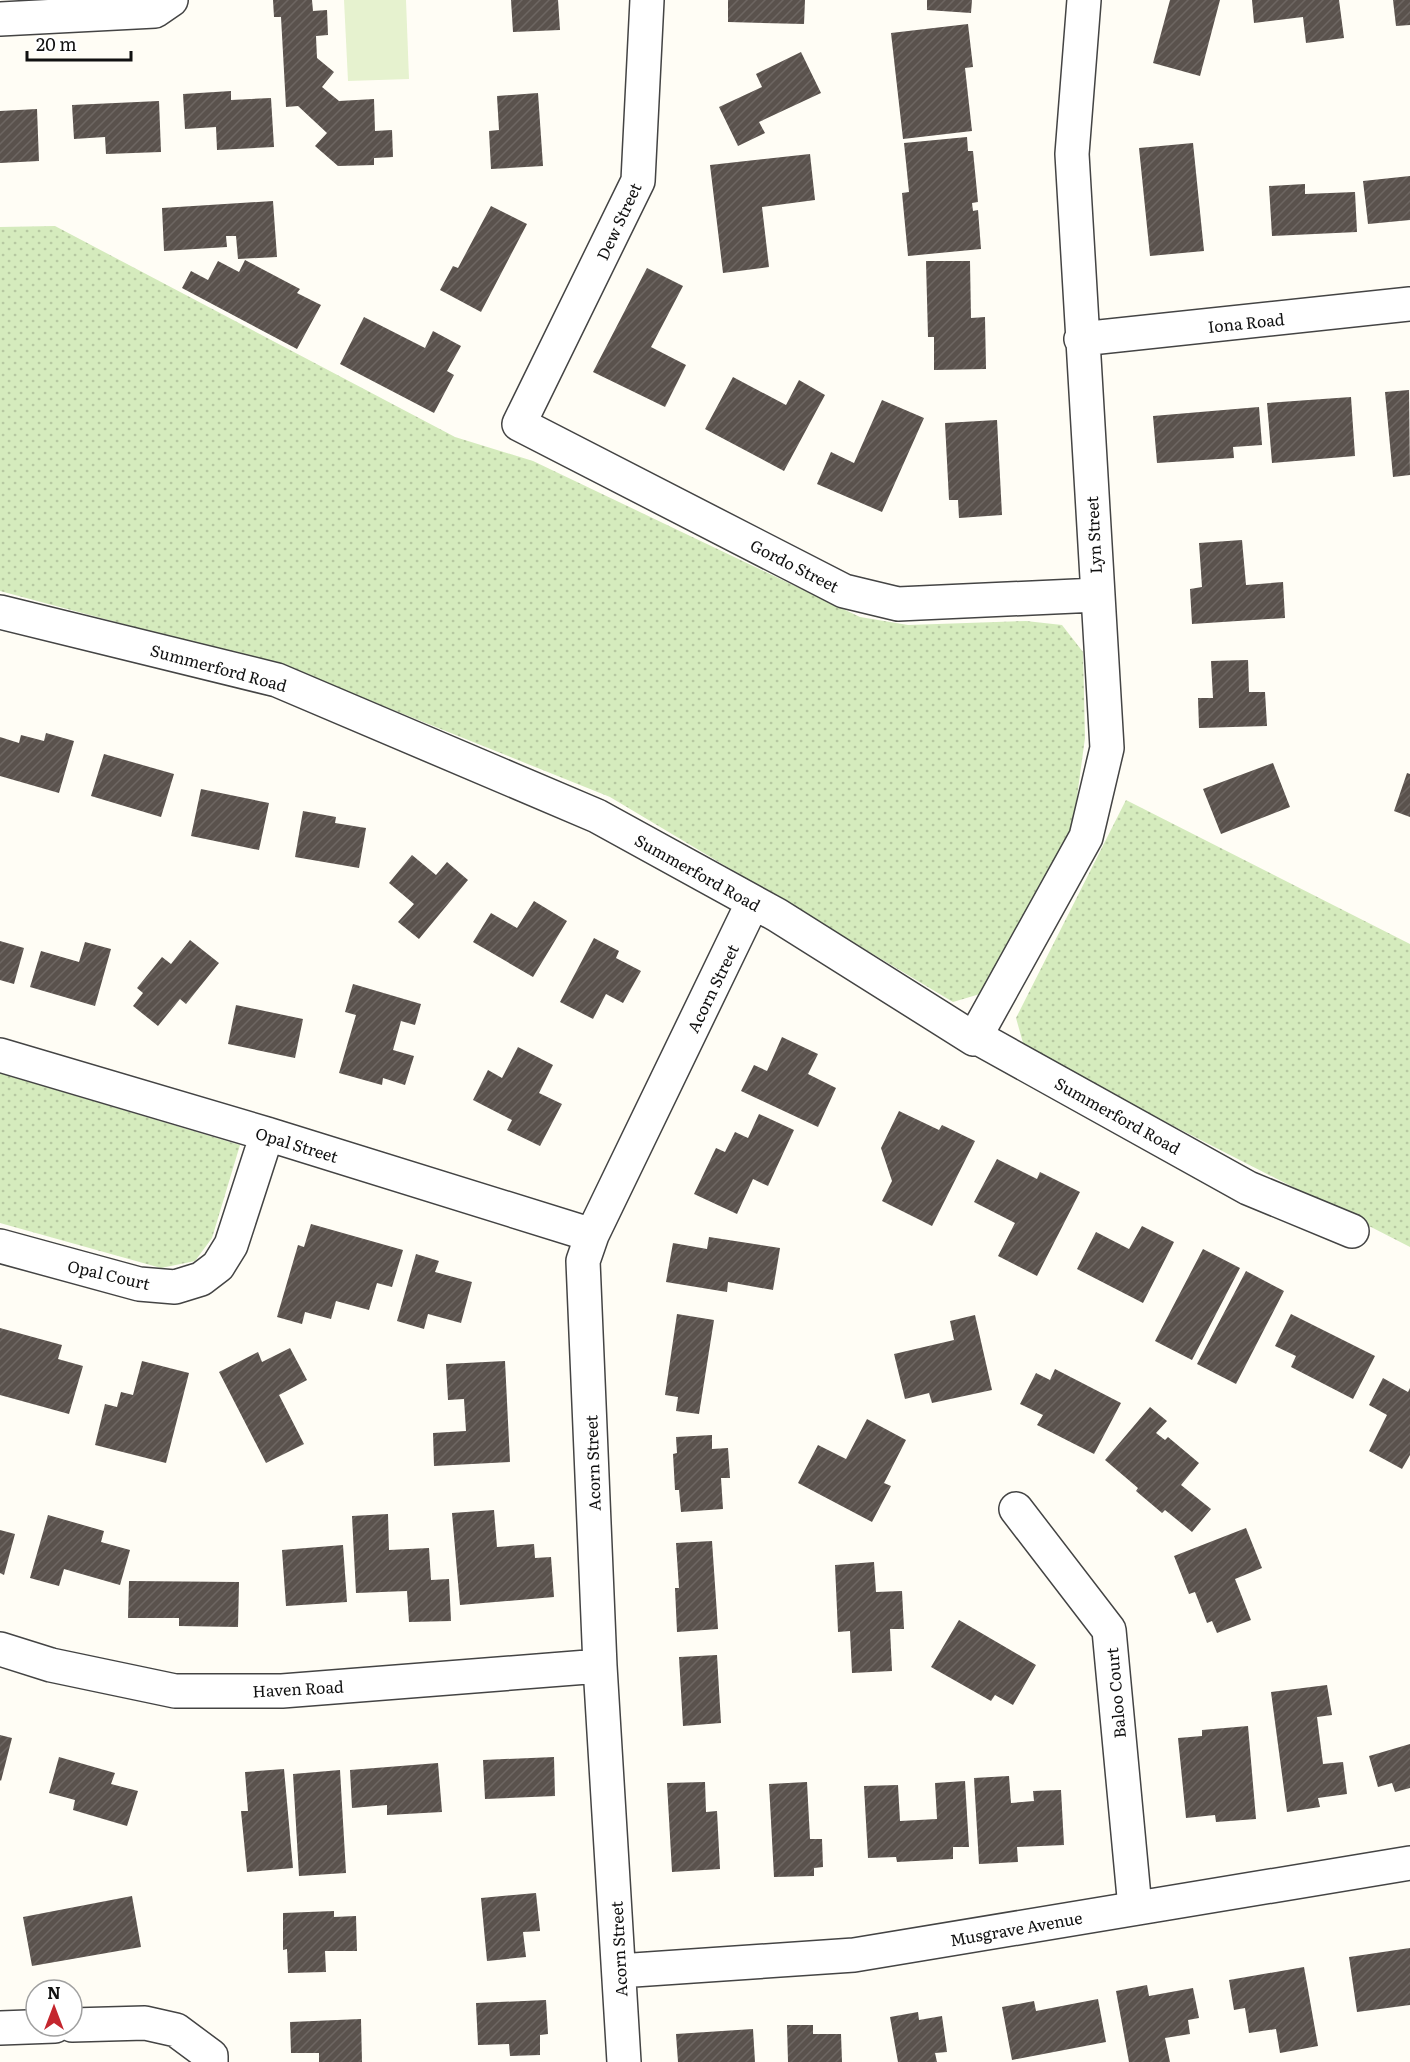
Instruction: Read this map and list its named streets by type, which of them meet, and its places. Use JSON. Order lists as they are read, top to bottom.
{
  "streets": {
    "street": [
      "Dew Street",
      "Iona Road",
      "Lyn Street",
      "Gordo Street",
      "Summerford Road",
      "Acorn Street",
      "Opal Street",
      "Opal Court",
      "Haven Road",
      "Baloo Court",
      "Musgrave Avenue"
    ]
  },
  "crossings": [
    ["Dew Street", "Gordo Street"],
    ["Iona Road", "Lyn Street"],
    ["Lyn Street", "Gordo Street"],
    ["Lyn Street", "Summerford Road"],
    ["Summerford Road", "Acorn Street"],
    ["Acorn Street", "Opal Street"],
    ["Acorn Street", "Haven Road"],
    ["Acorn Street", "Musgrave Avenue"],
    ["Opal Street", "Opal Court"],
    ["Baloo Court", "Musgrave Avenue"]
  ],
  "scale_bar": "20 m",
  "north": "top"
}
